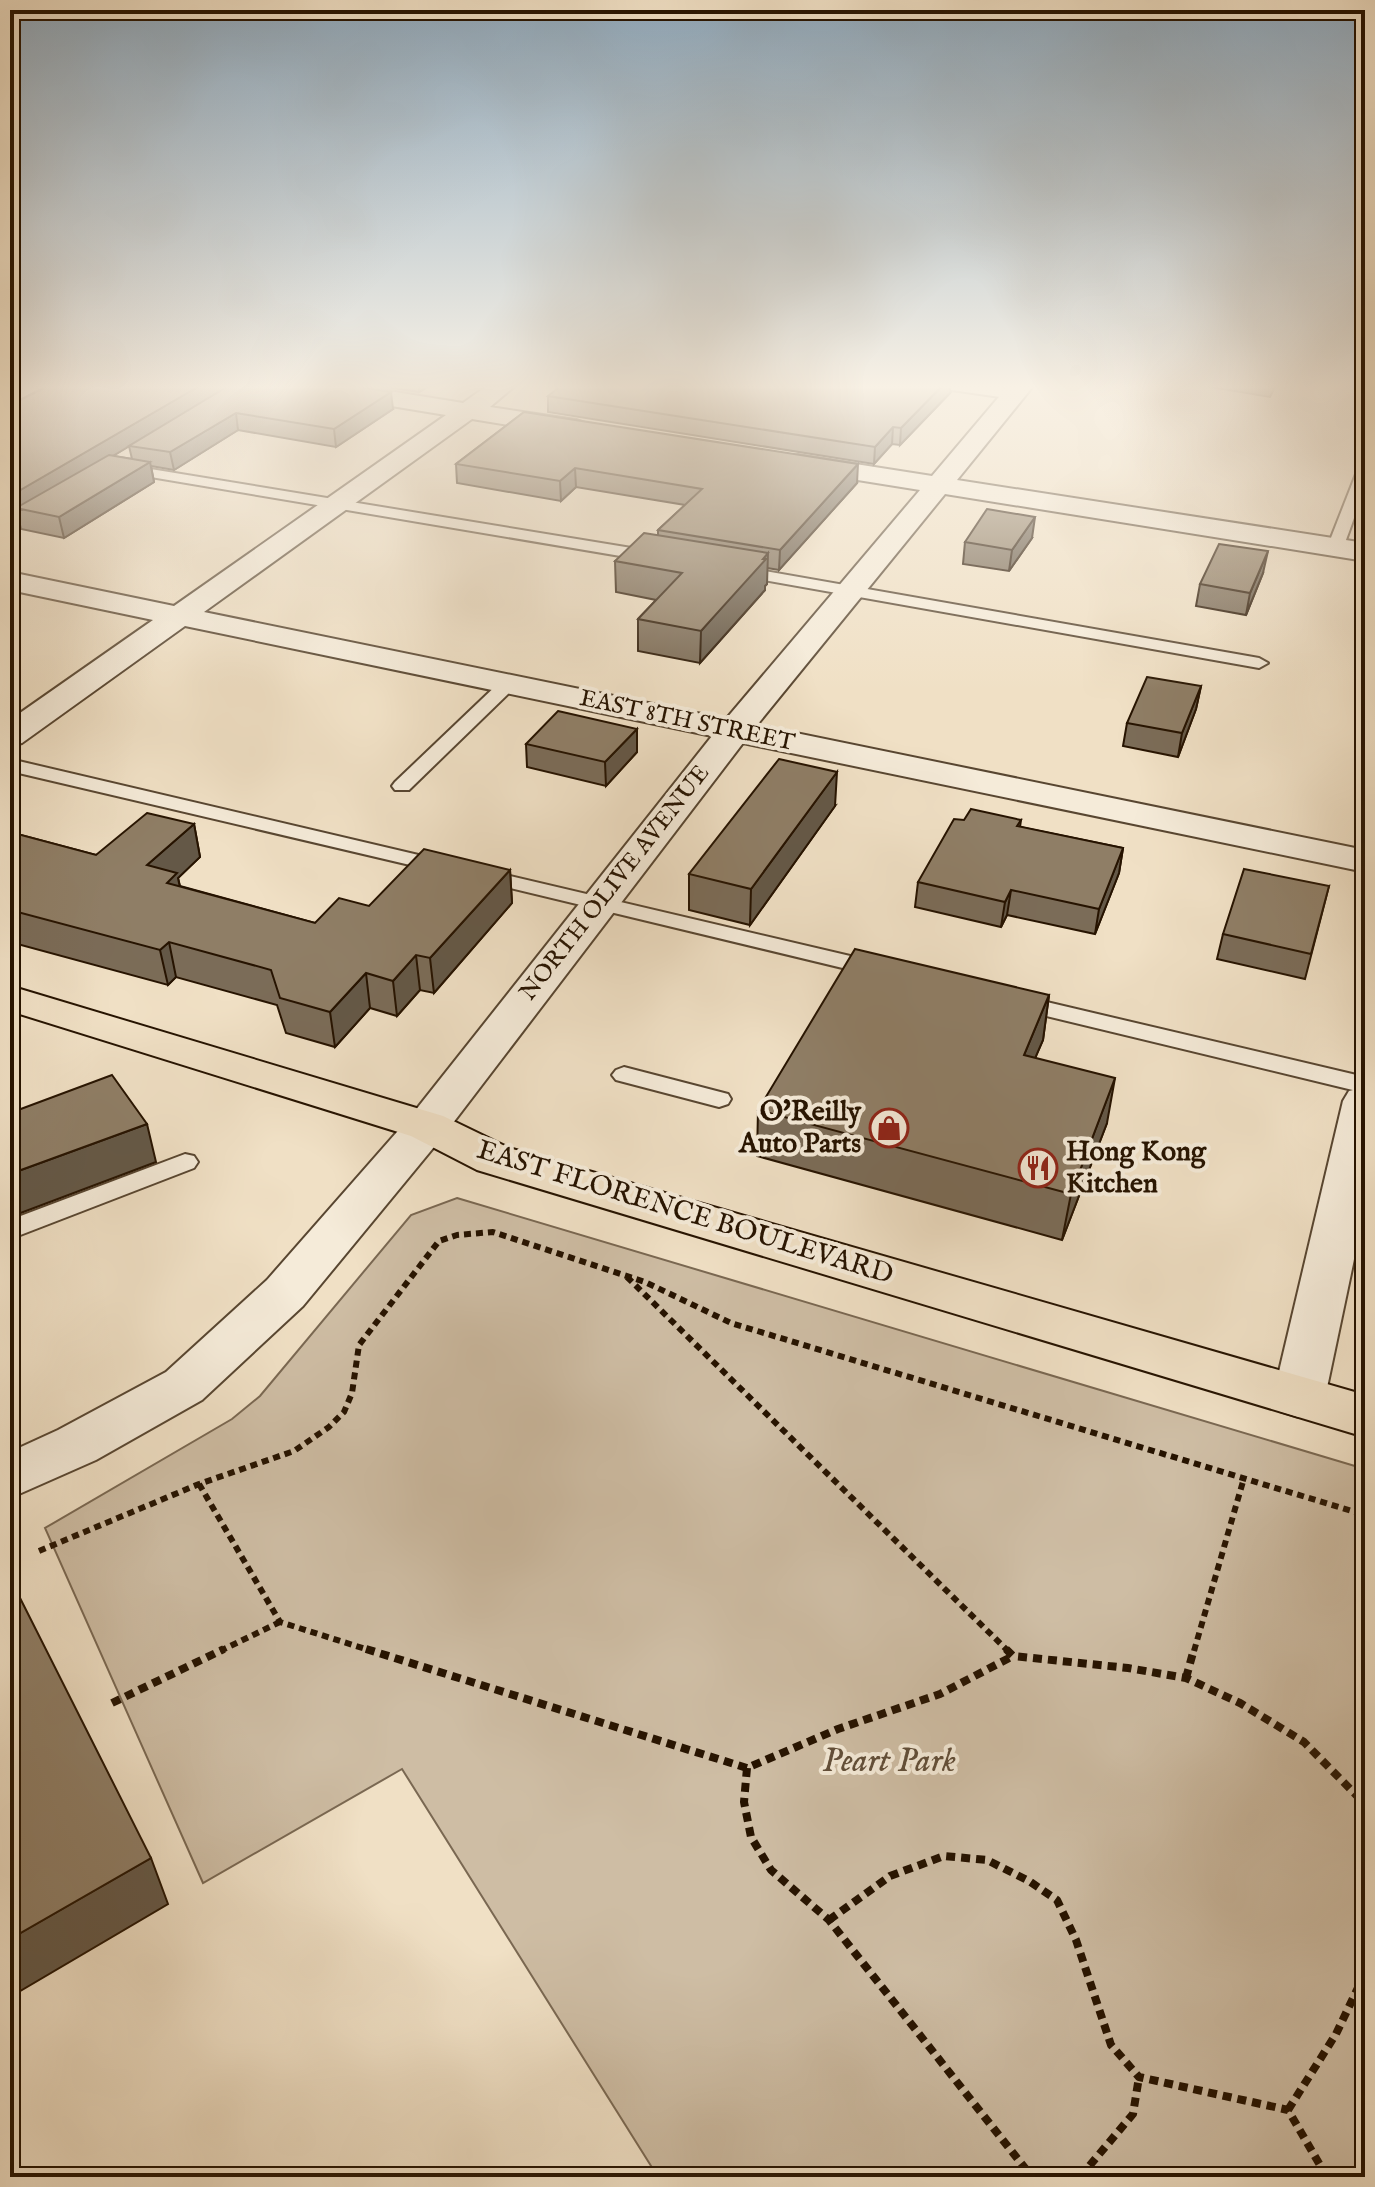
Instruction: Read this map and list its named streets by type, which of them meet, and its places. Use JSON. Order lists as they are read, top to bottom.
{
  "streets": {
    "main road": ["EAST FLORENCE BOULEVARD"],
    "street": ["EAST 8TH STREET", "NORTH OLIVE AVENUE"]
  },
  "crossings": [
    ["EAST 8TH STREET", "NORTH OLIVE AVENUE"],
    ["NORTH OLIVE AVENUE", "EAST FLORENCE BOULEVARD"]
  ],
  "parks": ["Peart Park"],
  "places": {
    "shop": ["O'Reilly Auto Parts"],
    "restaurant": ["Hong Kong Kitchen"]
  }
}
